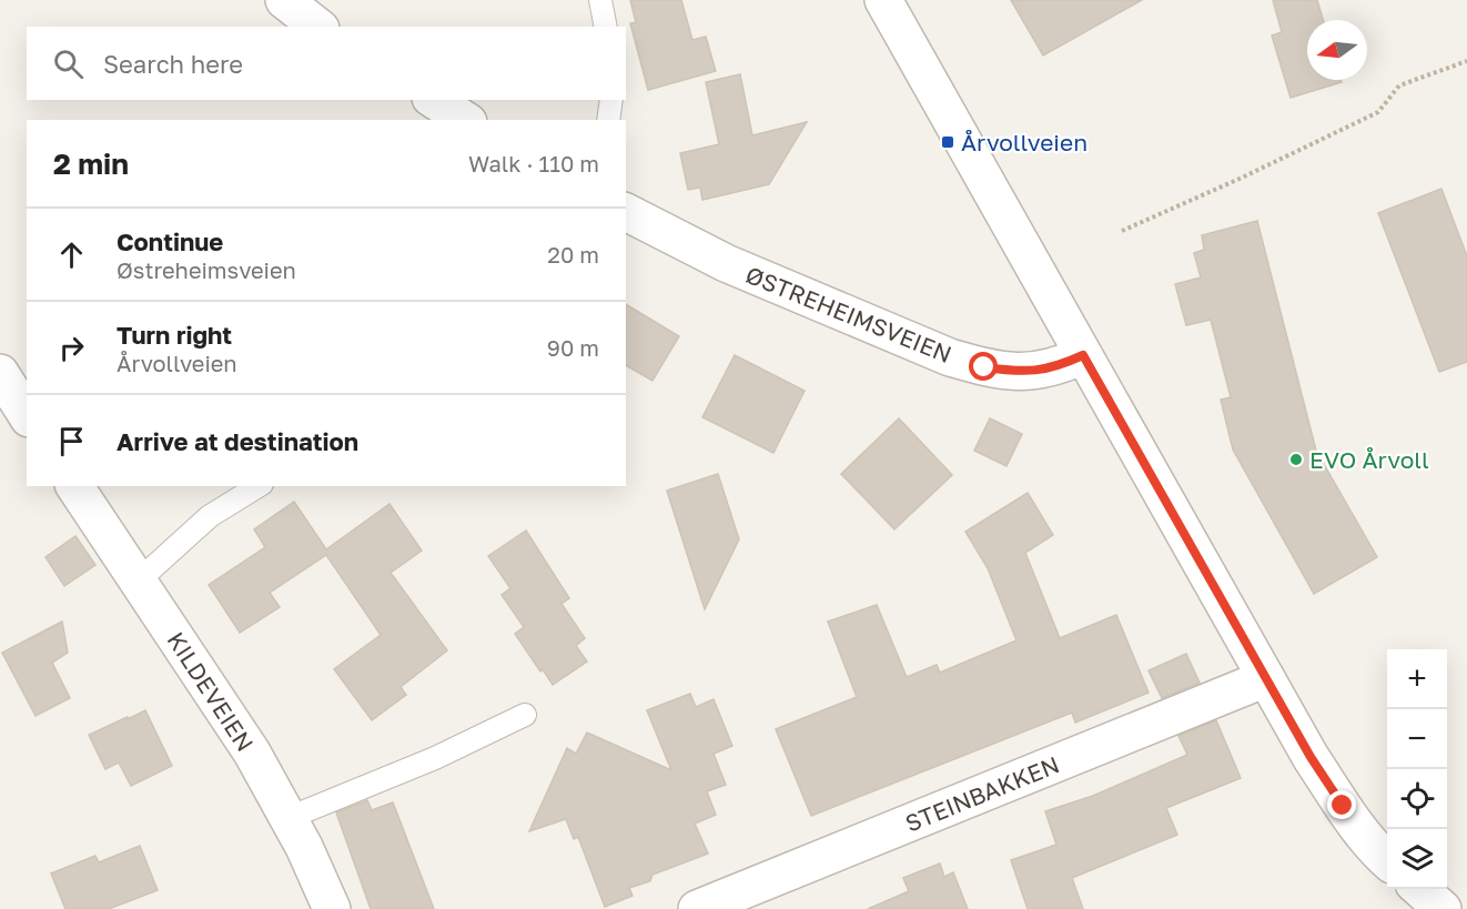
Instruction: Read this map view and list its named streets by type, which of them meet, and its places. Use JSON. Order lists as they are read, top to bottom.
{
  "streets": {
    "street": ["ØSTREHEIMSVEIEN", "KILDEVEIEN", "STEINBAKKEN"]
  },
  "places": {
    "transit": ["Årvollveien"],
    "other": ["EVO Årvoll"]
  },
  "north": "left",
  "page": {
    "search": "Search here",
    "heading": ["2 min", "Walk · 110 m"],
    "list": [
      ["Continue", "Østreheimsveien", "20 m"],
      ["Turn right", "Årvollveien", "90 m"],
      "Arrive at destination"
    ],
    "map_buttons": ["+", "−"]
  }
}
